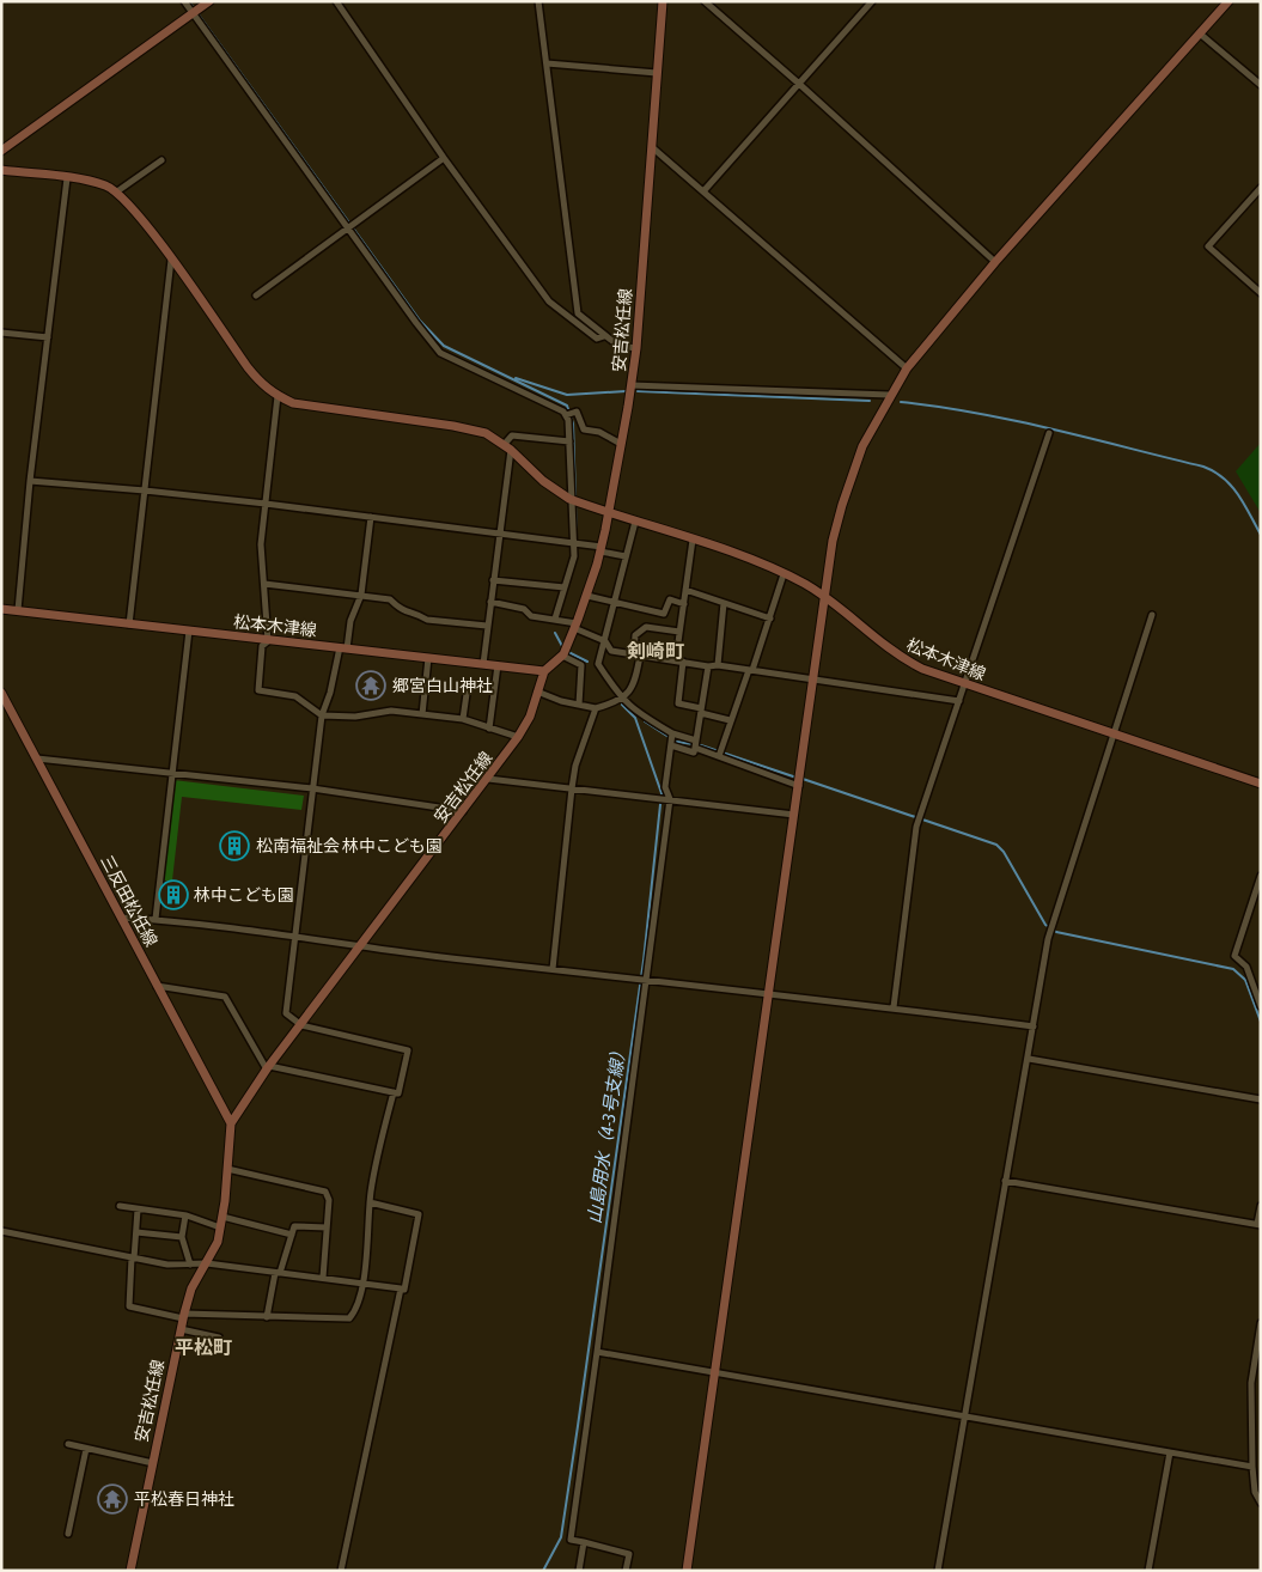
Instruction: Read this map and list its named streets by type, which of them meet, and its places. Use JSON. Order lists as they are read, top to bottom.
{
  "streets": {
    "main road": ["安吉松任線", "松本木津線", "三反田松任線"]
  },
  "crossings": [
    ["安吉松任線", "松本木津線"],
    ["安吉松任線", "三反田松任線"]
  ],
  "districts": ["剣崎町", "平松町"],
  "water": ["山島用水（4-3号支線）"],
  "places": {
    "temple": ["郷宮白山神社", "平松春日神社"],
    "building": ["松南福祉会 林中こども園", "林中こども園"]
  }
}
